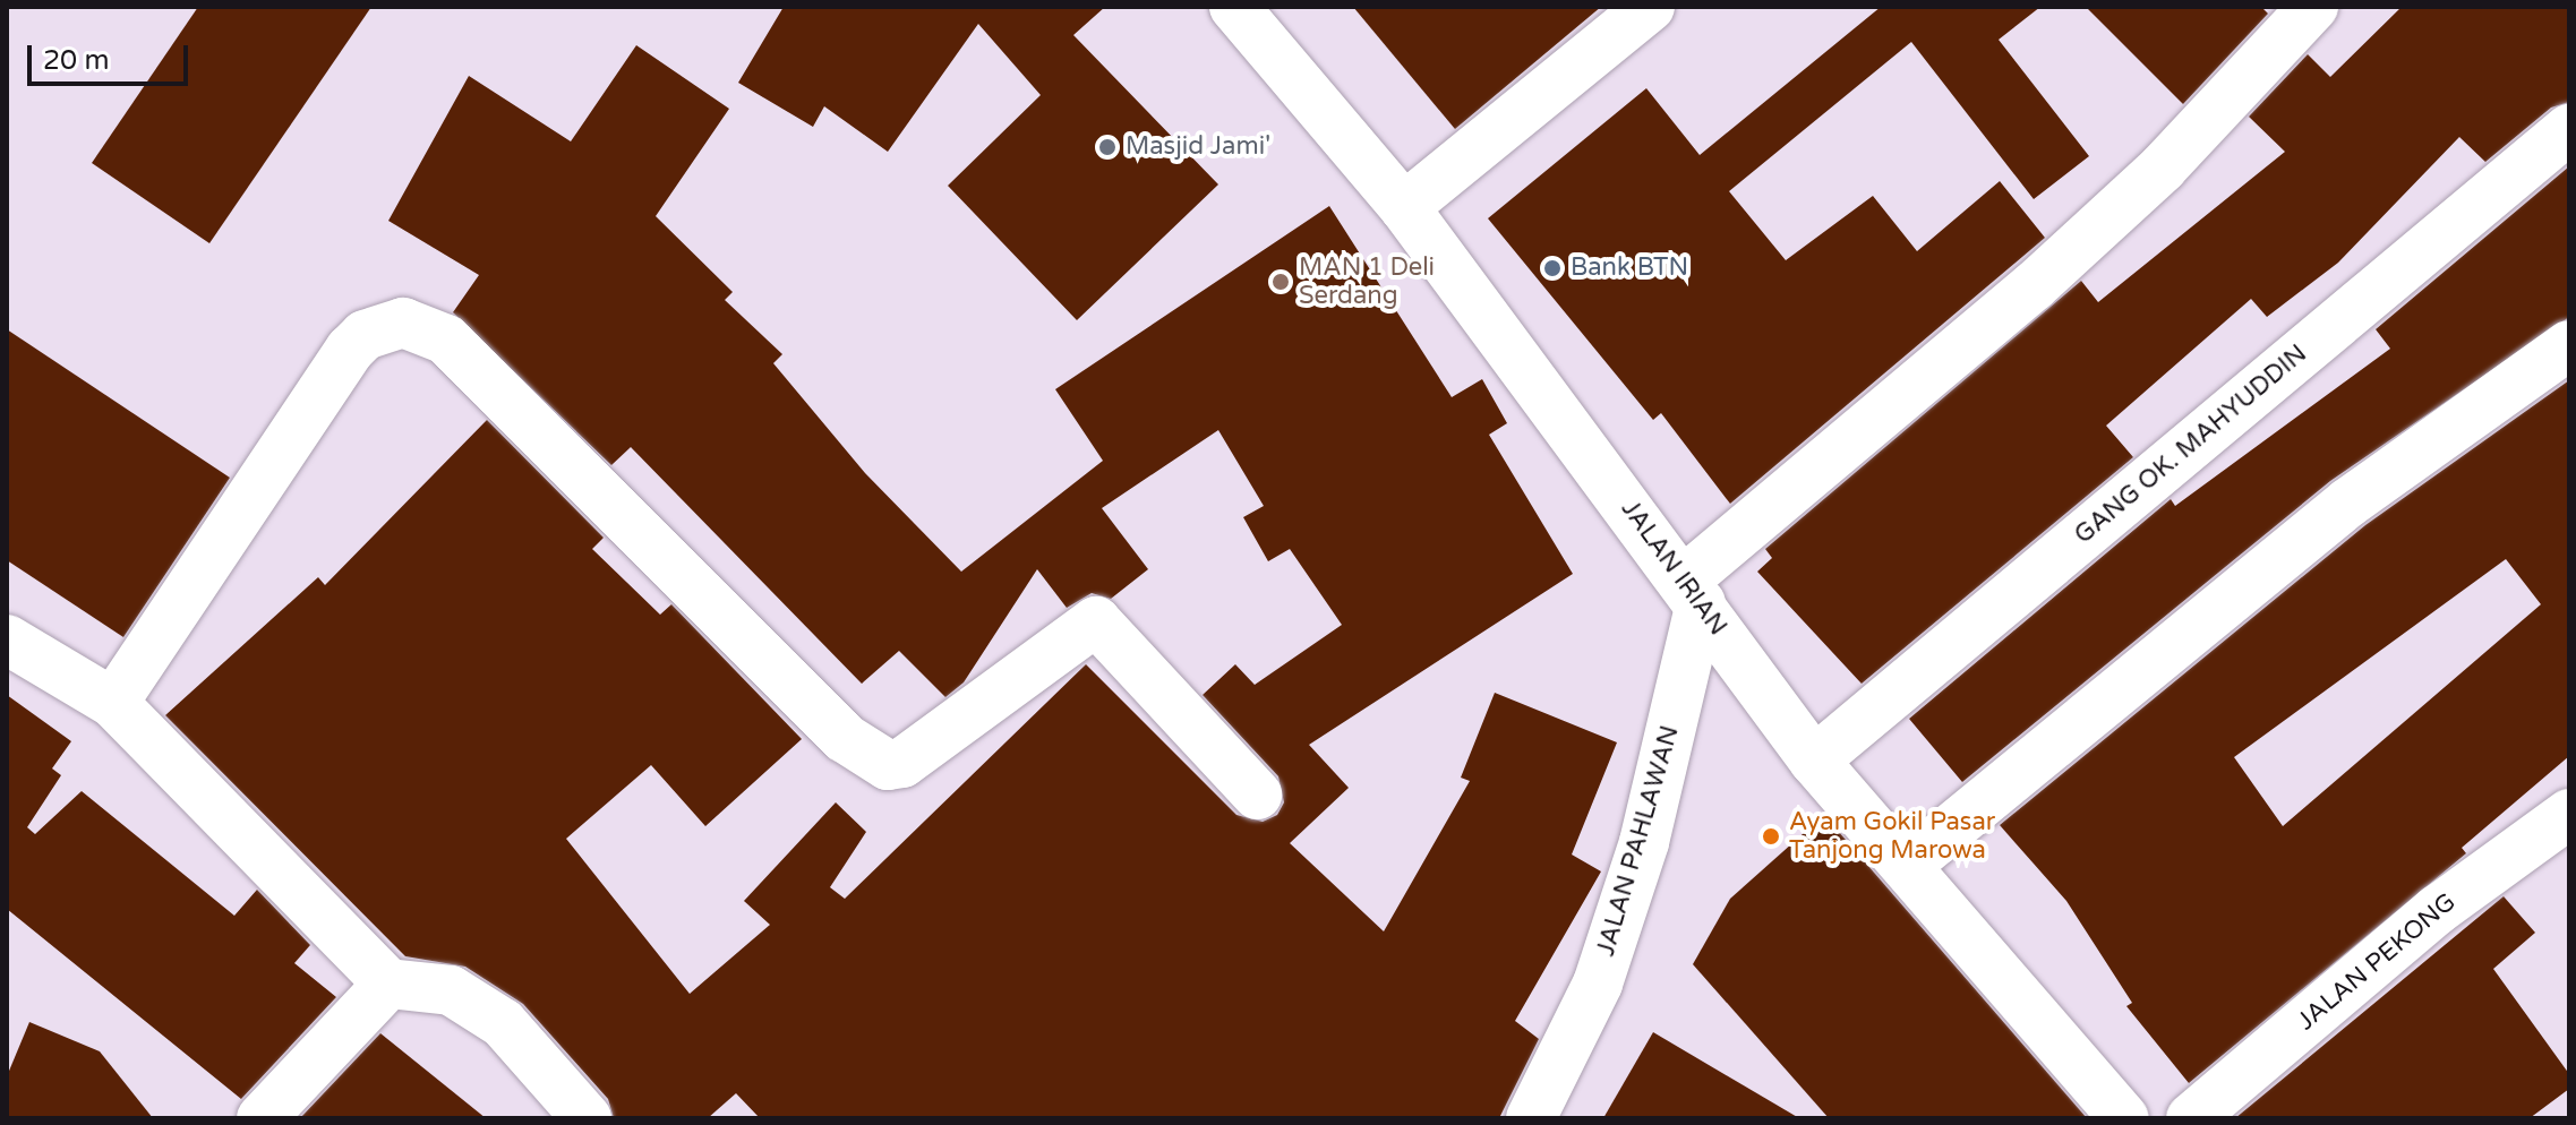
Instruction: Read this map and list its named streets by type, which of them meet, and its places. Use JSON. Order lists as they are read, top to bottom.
{
  "streets": {
    "street": [
      "GANG OK. MAHYUDDIN",
      "JALAN IRIAN",
      "JALAN PAHLAWAN",
      "JALAN PEKONG"
    ]
  },
  "crossings": [
    ["GANG OK. MAHYUDDIN", "JALAN IRIAN"],
    ["JALAN IRIAN", "JALAN PAHLAWAN"]
  ],
  "places": [
    "Masjid Jami'",
    "Bank BTN",
    "MAN 1 Deli Serdang",
    "Ayam Gokil Pasar Tanjong Marowa"
  ],
  "scale_bar": "20 m"
}
